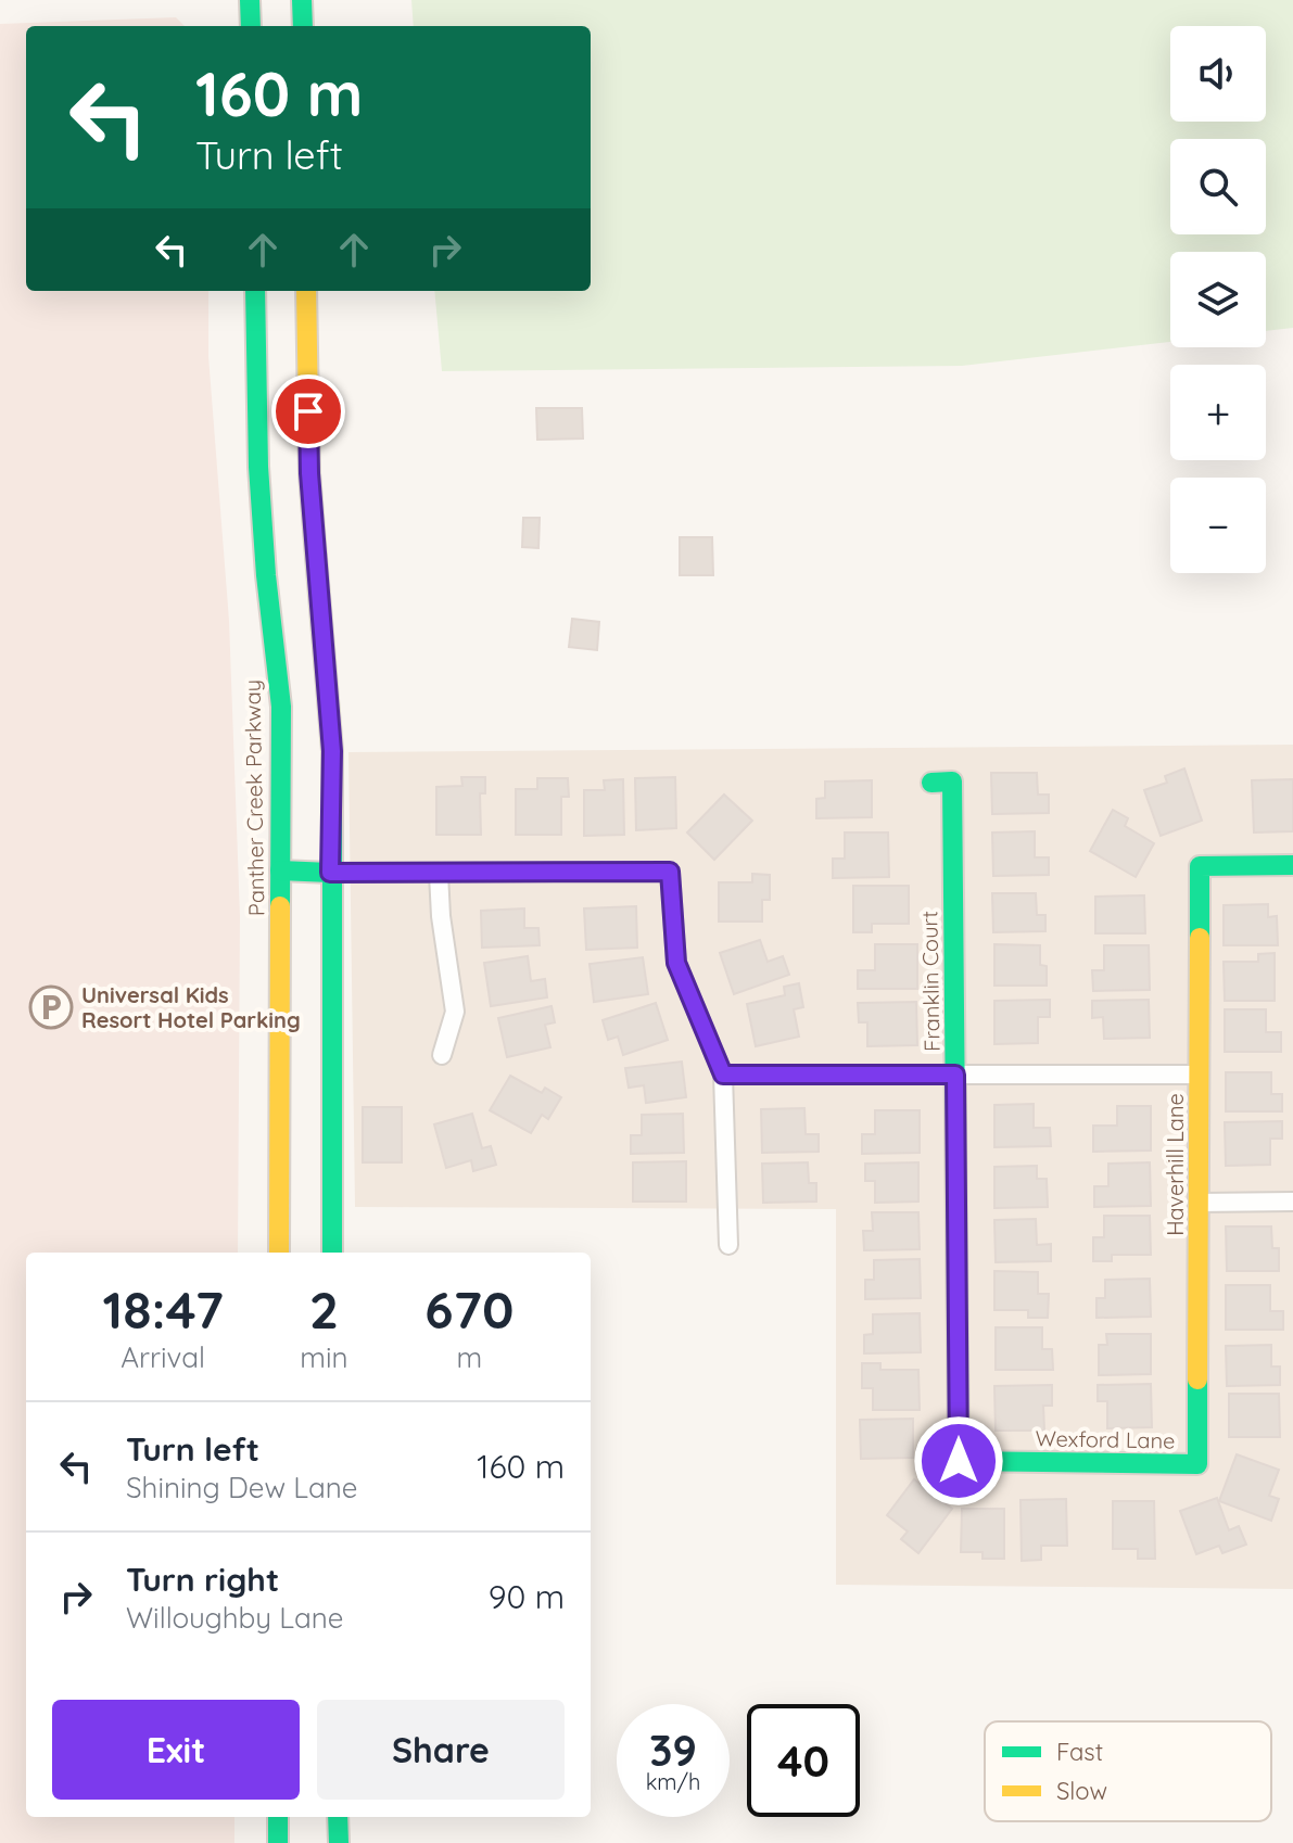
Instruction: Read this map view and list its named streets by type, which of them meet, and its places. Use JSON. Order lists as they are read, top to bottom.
{
  "streets": {
    "main road": [
      "Panther Creek Parkway",
      "Franklin Court",
      "Haverhill Lane",
      "Wexford Lane"
    ]
  },
  "crossings": [
    ["Franklin Court", "Wexford Lane"],
    ["Haverhill Lane", "Wexford Lane"]
  ],
  "places": {
    "parking": ["Universal Kids Resort Hotel Parking"]
  },
  "legend": ["Fast", "Slow"],
  "page": {
    "map_buttons": ["+", "−"],
    "turn": ["160 m", "Turn left"],
    "eta": [
      "18:47",
      "Arrival",
      "2",
      "min",
      "670",
      "m"
    ],
    "list": [
      {
        "name": "Turn left",
        "note": "Shining Dew Lane",
        "value": "160 m"
      },
      {
        "name": "Turn right",
        "note": "Willoughby Lane",
        "value": "90 m"
      }
    ],
    "buttons": ["Exit", "Share"],
    "speed": "39 km/h",
    "limit": "40"
  }
}
